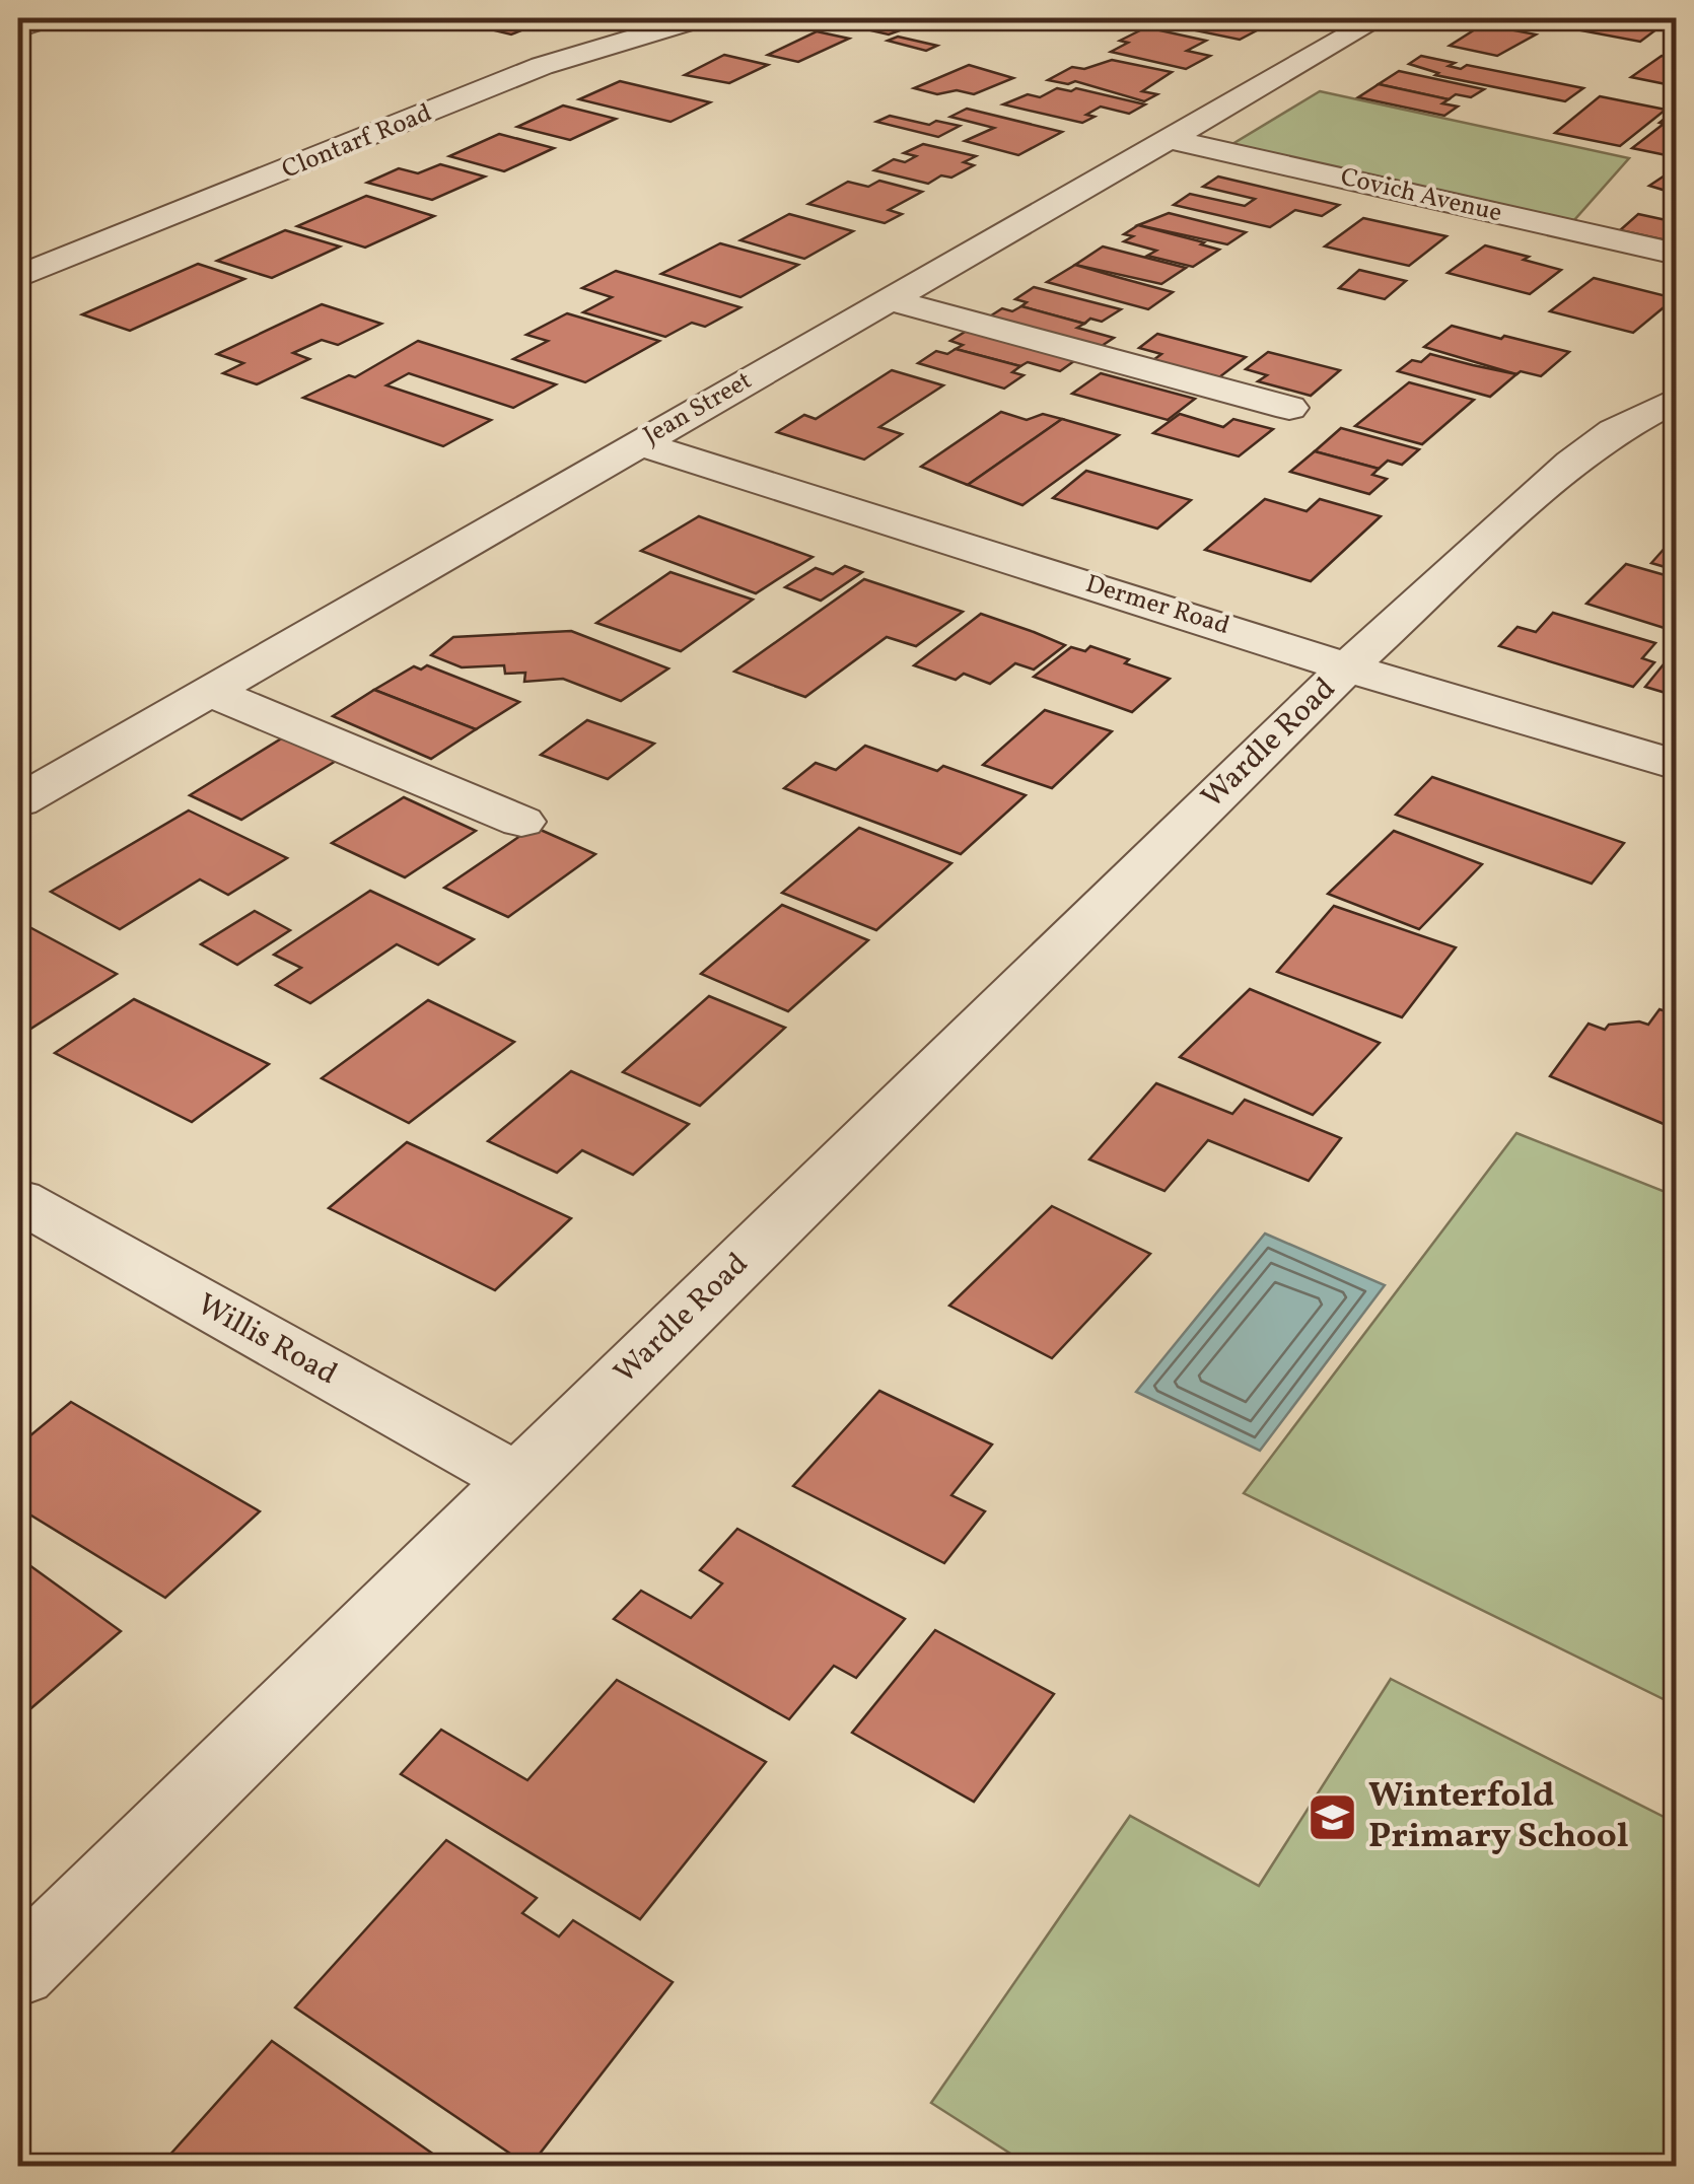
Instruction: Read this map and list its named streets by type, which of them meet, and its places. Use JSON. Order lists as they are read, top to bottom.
{
  "streets": {
    "street": [
      "Clontarf Road",
      "Covich Avenue",
      "Jean Street",
      "Dermer Road",
      "Wardle Road",
      "Willis Road"
    ]
  },
  "crossings": [
    ["Covich Avenue", "Jean Street"],
    ["Jean Street", "Dermer Road"],
    ["Dermer Road", "Wardle Road"],
    ["Wardle Road", "Willis Road"]
  ],
  "places": {
    "school or university": ["Winterfold Primary School"]
  }
}
